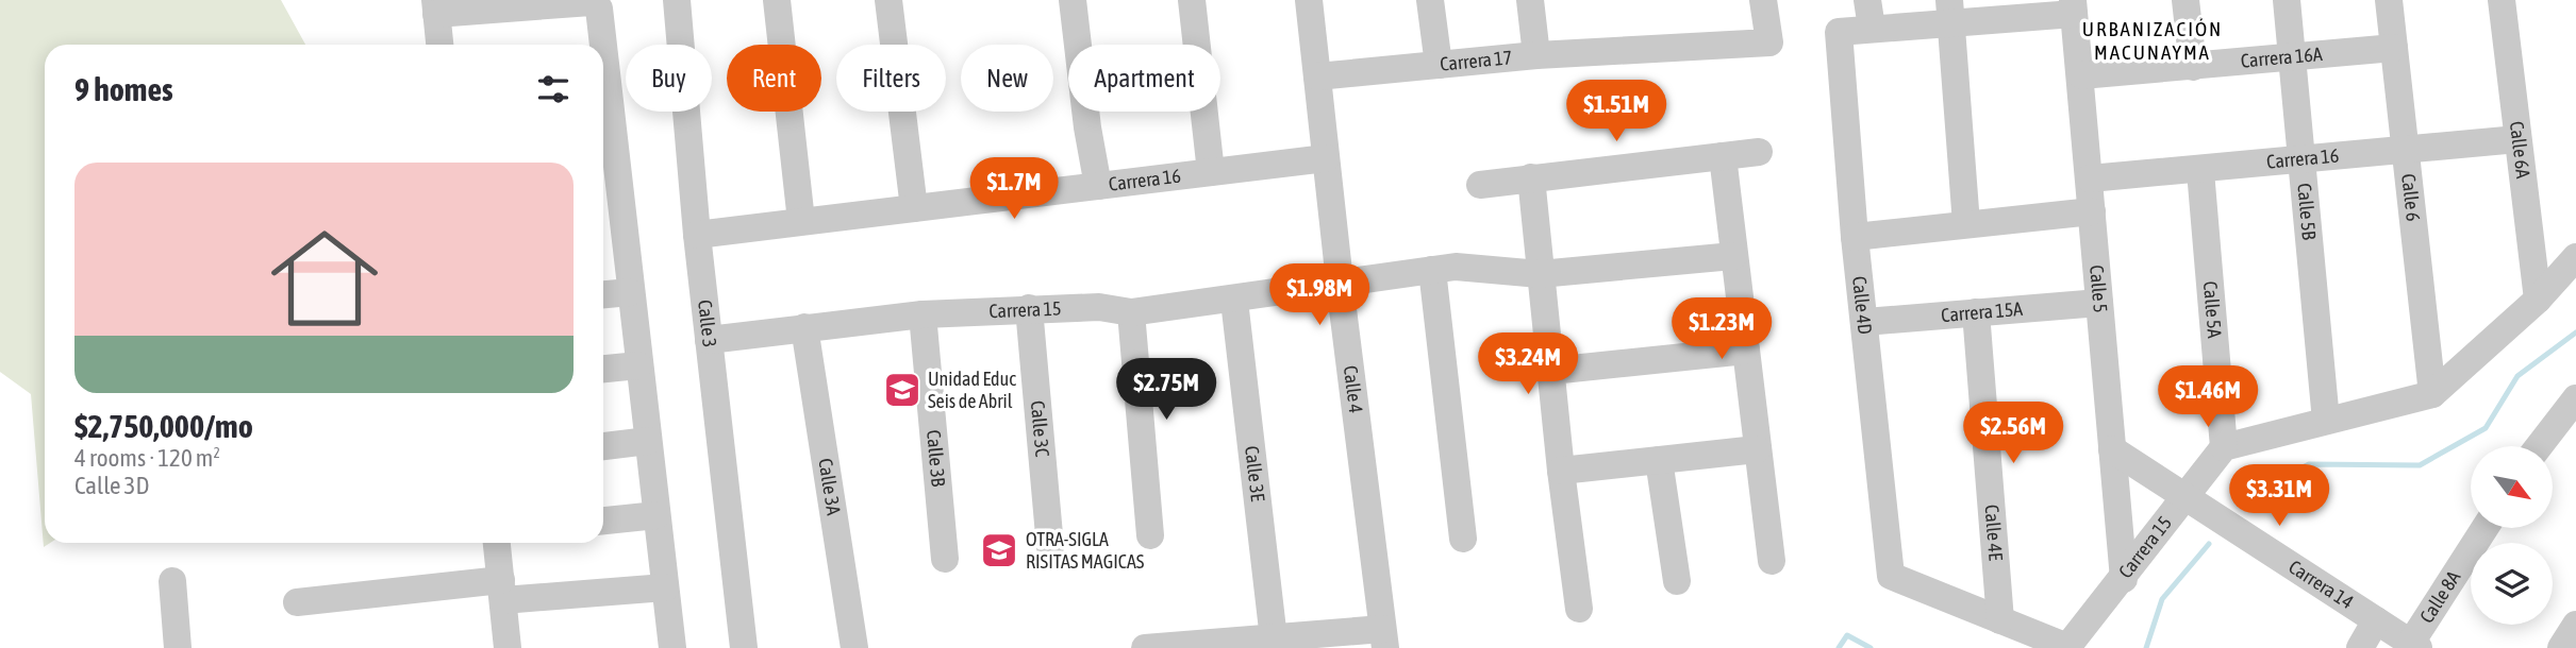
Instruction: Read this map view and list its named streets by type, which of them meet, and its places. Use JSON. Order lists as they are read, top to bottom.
{
  "streets": {
    "street": [
      "Carrera 16A",
      "Carrera 17",
      "Calle 6A",
      "Carrera 16",
      "Calle 6",
      "Calle 5B",
      "Calle 5",
      "Calle 4D",
      "Carrera 15",
      "Calle 5A",
      "Carrera 15A",
      "Calle 3",
      "Calle 4",
      "Calle 3C",
      "Calle 3B",
      "Calle 3E",
      "Calle 3A",
      "Calle 4E",
      "Carrera 14",
      "Calle 8A"
    ]
  },
  "crossings": [
    ["Carrera 16A", "Calle 6"],
    ["Carrera 16A", "Calle 5B"],
    ["Carrera 16A", "Calle 5"],
    ["Carrera 17", "Calle 4"],
    ["Calle 6A", "Carrera 16"],
    ["Carrera 16", "Calle 6"],
    ["Carrera 16", "Calle 5B"],
    ["Carrera 16", "Calle 5"],
    ["Carrera 16", "Calle 5A"],
    ["Carrera 16", "Calle 3"],
    ["Carrera 16", "Calle 4"],
    ["Calle 5", "Carrera 15"],
    ["Calle 5", "Carrera 15A"],
    ["Calle 5", "Carrera 14"],
    ["Calle 4D", "Carrera 15"],
    ["Calle 4D", "Carrera 15A"],
    ["Carrera 15", "Calle 5A"],
    ["Carrera 15", "Calle 3"],
    ["Carrera 15", "Calle 4"],
    ["Carrera 15", "Calle 3C"],
    ["Carrera 15", "Calle 3B"],
    ["Carrera 15", "Calle 3E"],
    ["Carrera 15", "Calle 3A"],
    ["Carrera 15", "Calle 4E"],
    ["Carrera 15", "Carrera 14"],
    ["Carrera 15A", "Calle 4E"],
    ["Carrera 14", "Calle 8A"]
  ],
  "districts": ["URBANIZACIÓN MACUNAYMA"],
  "places": {
    "school or university": ["Unidad Educ Seis de Abril", "OTRA-SIGLA RISITAS MAGICAS"]
  },
  "north": "bottom right",
  "page": {
    "chip": [
      "Buy",
      "Rent",
      "Filters",
      "New",
      "Apartment"
    ],
    "heading": "9 homes",
    "price": [
      "$1.51M",
      "$1.7M",
      "$1.98M",
      "$1.23M",
      "$3.24M",
      "$2.75M",
      "$1.46M",
      "$2.56M",
      "$3.31M"
    ],
    "list": [
      {
        "name": "$2,750,000/mo",
        "note": "4 rooms · 120 m² · Calle 3D"
      }
    ]
  }
}
